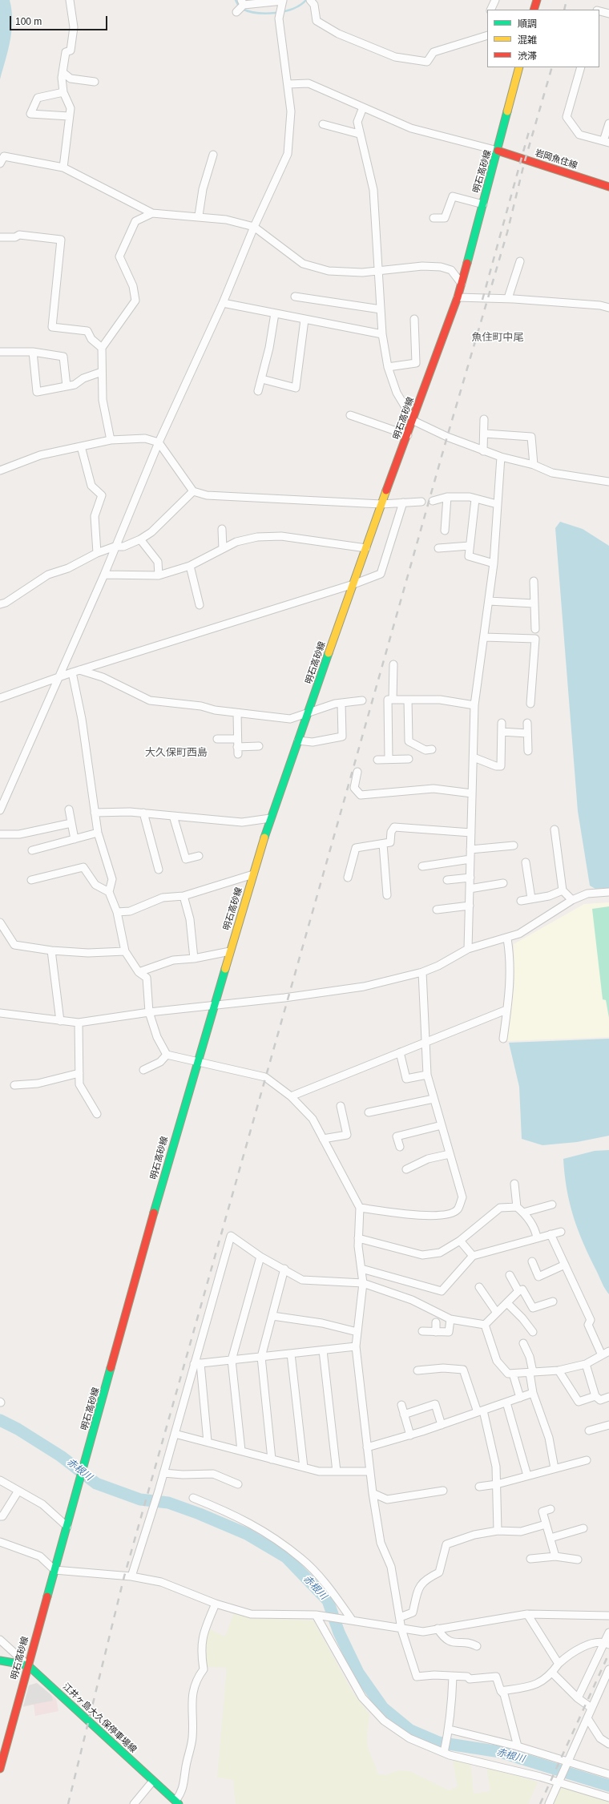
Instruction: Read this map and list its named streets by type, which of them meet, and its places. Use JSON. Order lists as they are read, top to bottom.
{
  "streets": {
    "main road": ["岩岡魚住線", "明石高砂線", "江井ヶ島大久保停車場線"]
  },
  "crossings": [
    ["岩岡魚住線", "明石高砂線"],
    ["明石高砂線", "江井ヶ島大久保停車場線"]
  ],
  "districts": ["魚住町中尾", "大久保町西島"],
  "water": ["赤根川"],
  "legend": ["順調", "混雑", "渋滞"],
  "scale_bar": "100 m"
}
